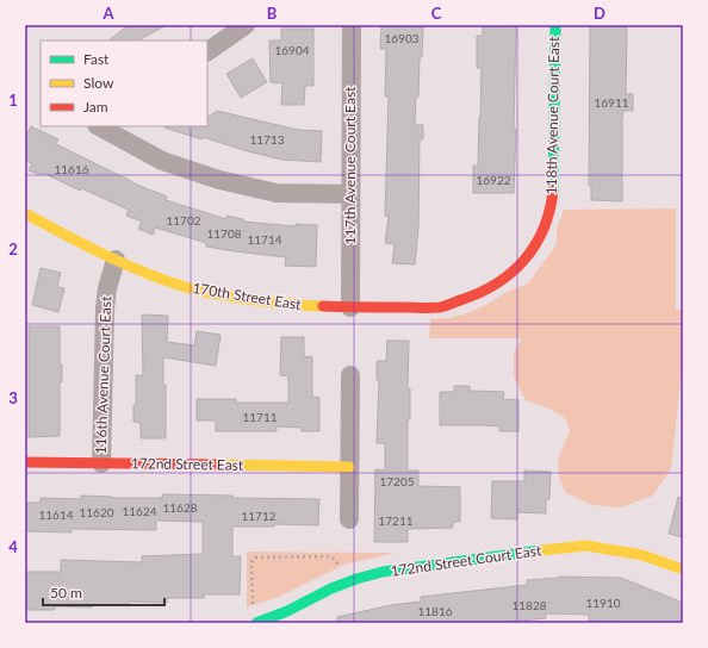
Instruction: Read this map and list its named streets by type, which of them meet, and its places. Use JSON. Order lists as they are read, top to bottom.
{
  "streets": {
    "street": [
      "118th Avenue Court East",
      "117th Avenue Court East",
      "170th Street East",
      "116th Avenue Court East",
      "172nd Street East",
      "172nd Street Court East"
    ]
  },
  "crossings": [
    ["118th Avenue Court East", "170th Street East"],
    ["117th Avenue Court East", "170th Street East"],
    ["170th Street East", "116th Avenue Court East"],
    ["116th Avenue Court East", "172nd Street East"]
  ],
  "house_numbers": [
    "16903",
    "16904",
    "16911",
    "11713",
    "11616",
    "16922",
    "11702",
    "11708",
    "11714",
    "11711",
    "17205",
    "11628",
    "11624",
    "11620",
    "11614",
    "11712",
    "17211",
    "11910",
    "11828",
    "11816"
  ],
  "legend": ["Fast", "Slow", "Jam"],
  "scale_bar": "50 m",
  "grid": {
    "columns": [
      "A",
      "B",
      "C",
      "D"
    ],
    "rows": [
      "1",
      "2",
      "3",
      "4"
    ]
  }
}
